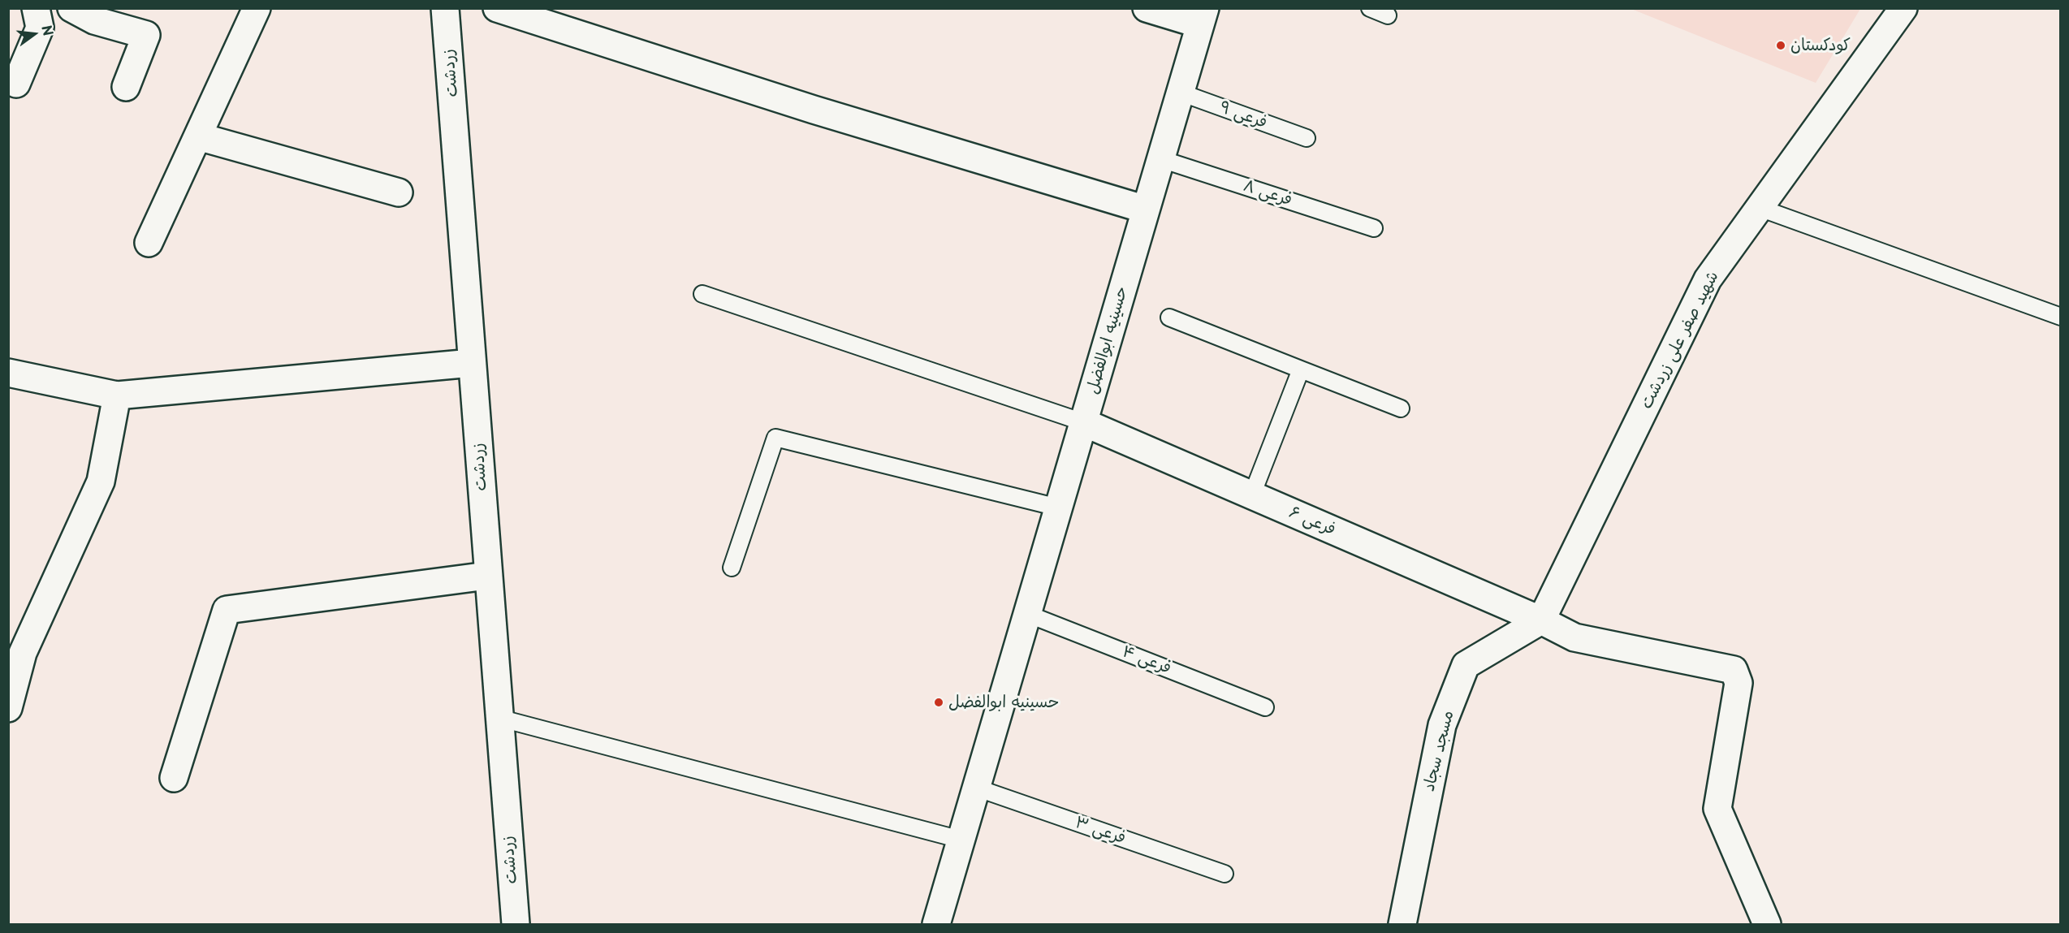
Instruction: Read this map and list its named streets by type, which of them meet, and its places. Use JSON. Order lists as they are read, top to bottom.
{
  "streets": {
    "street": [
      "زردشت",
      "حسینیه ابوالفضل",
      "شهید صفر علی زردشت",
      "فرعی ۶",
      "مسجد سجاد"
    ],
    "lane": [
      "فرعی ۹",
      "فرعی ۸",
      "فرعی ۴",
      "فرعی ۳"
    ]
  },
  "crossings": [
    ["فرعی ۹", "حسینیه ابوالفضل"],
    ["فرعی ۸", "حسینیه ابوالفضل"],
    ["حسینیه ابوالفضل", "فرعی ۶"],
    ["حسینیه ابوالفضل", "فرعی ۴"],
    ["حسینیه ابوالفضل", "فرعی ۳"],
    ["شهید صفر علی زردشت", "فرعی ۶"],
    ["شهید صفر علی زردشت", "مسجد سجاد"],
    ["فرعی ۶", "مسجد سجاد"]
  ],
  "places": ["کودکستان", "حسینیه ابوالفضل"],
  "north": "right"
}
